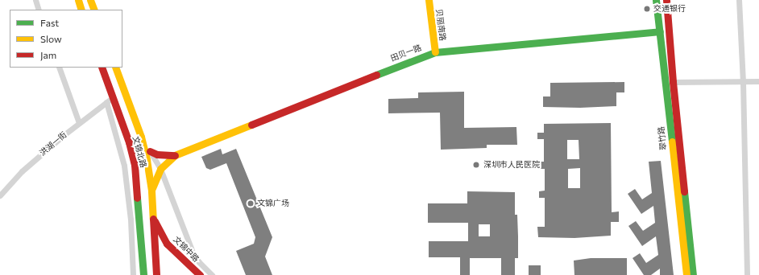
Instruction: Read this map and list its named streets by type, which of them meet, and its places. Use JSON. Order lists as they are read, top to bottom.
{
  "streets": {
    "main road": [
      "贝丽南路",
      "田贝一路",
      "翠竹路",
      "文锦北路",
      "文锦中路"
    ],
    "street": ["洪湖一街"]
  },
  "crossings": [
    ["贝丽南路", "田贝一路"],
    ["田贝一路", "翠竹路"],
    ["田贝一路", "文锦北路"],
    ["洪湖一街", "文锦北路"],
    ["文锦北路", "文锦中路"]
  ],
  "places": ["交通银行", "深圳市人民医院", "文锦广场"],
  "legend": ["Fast", "Slow", "Jam"]
}
